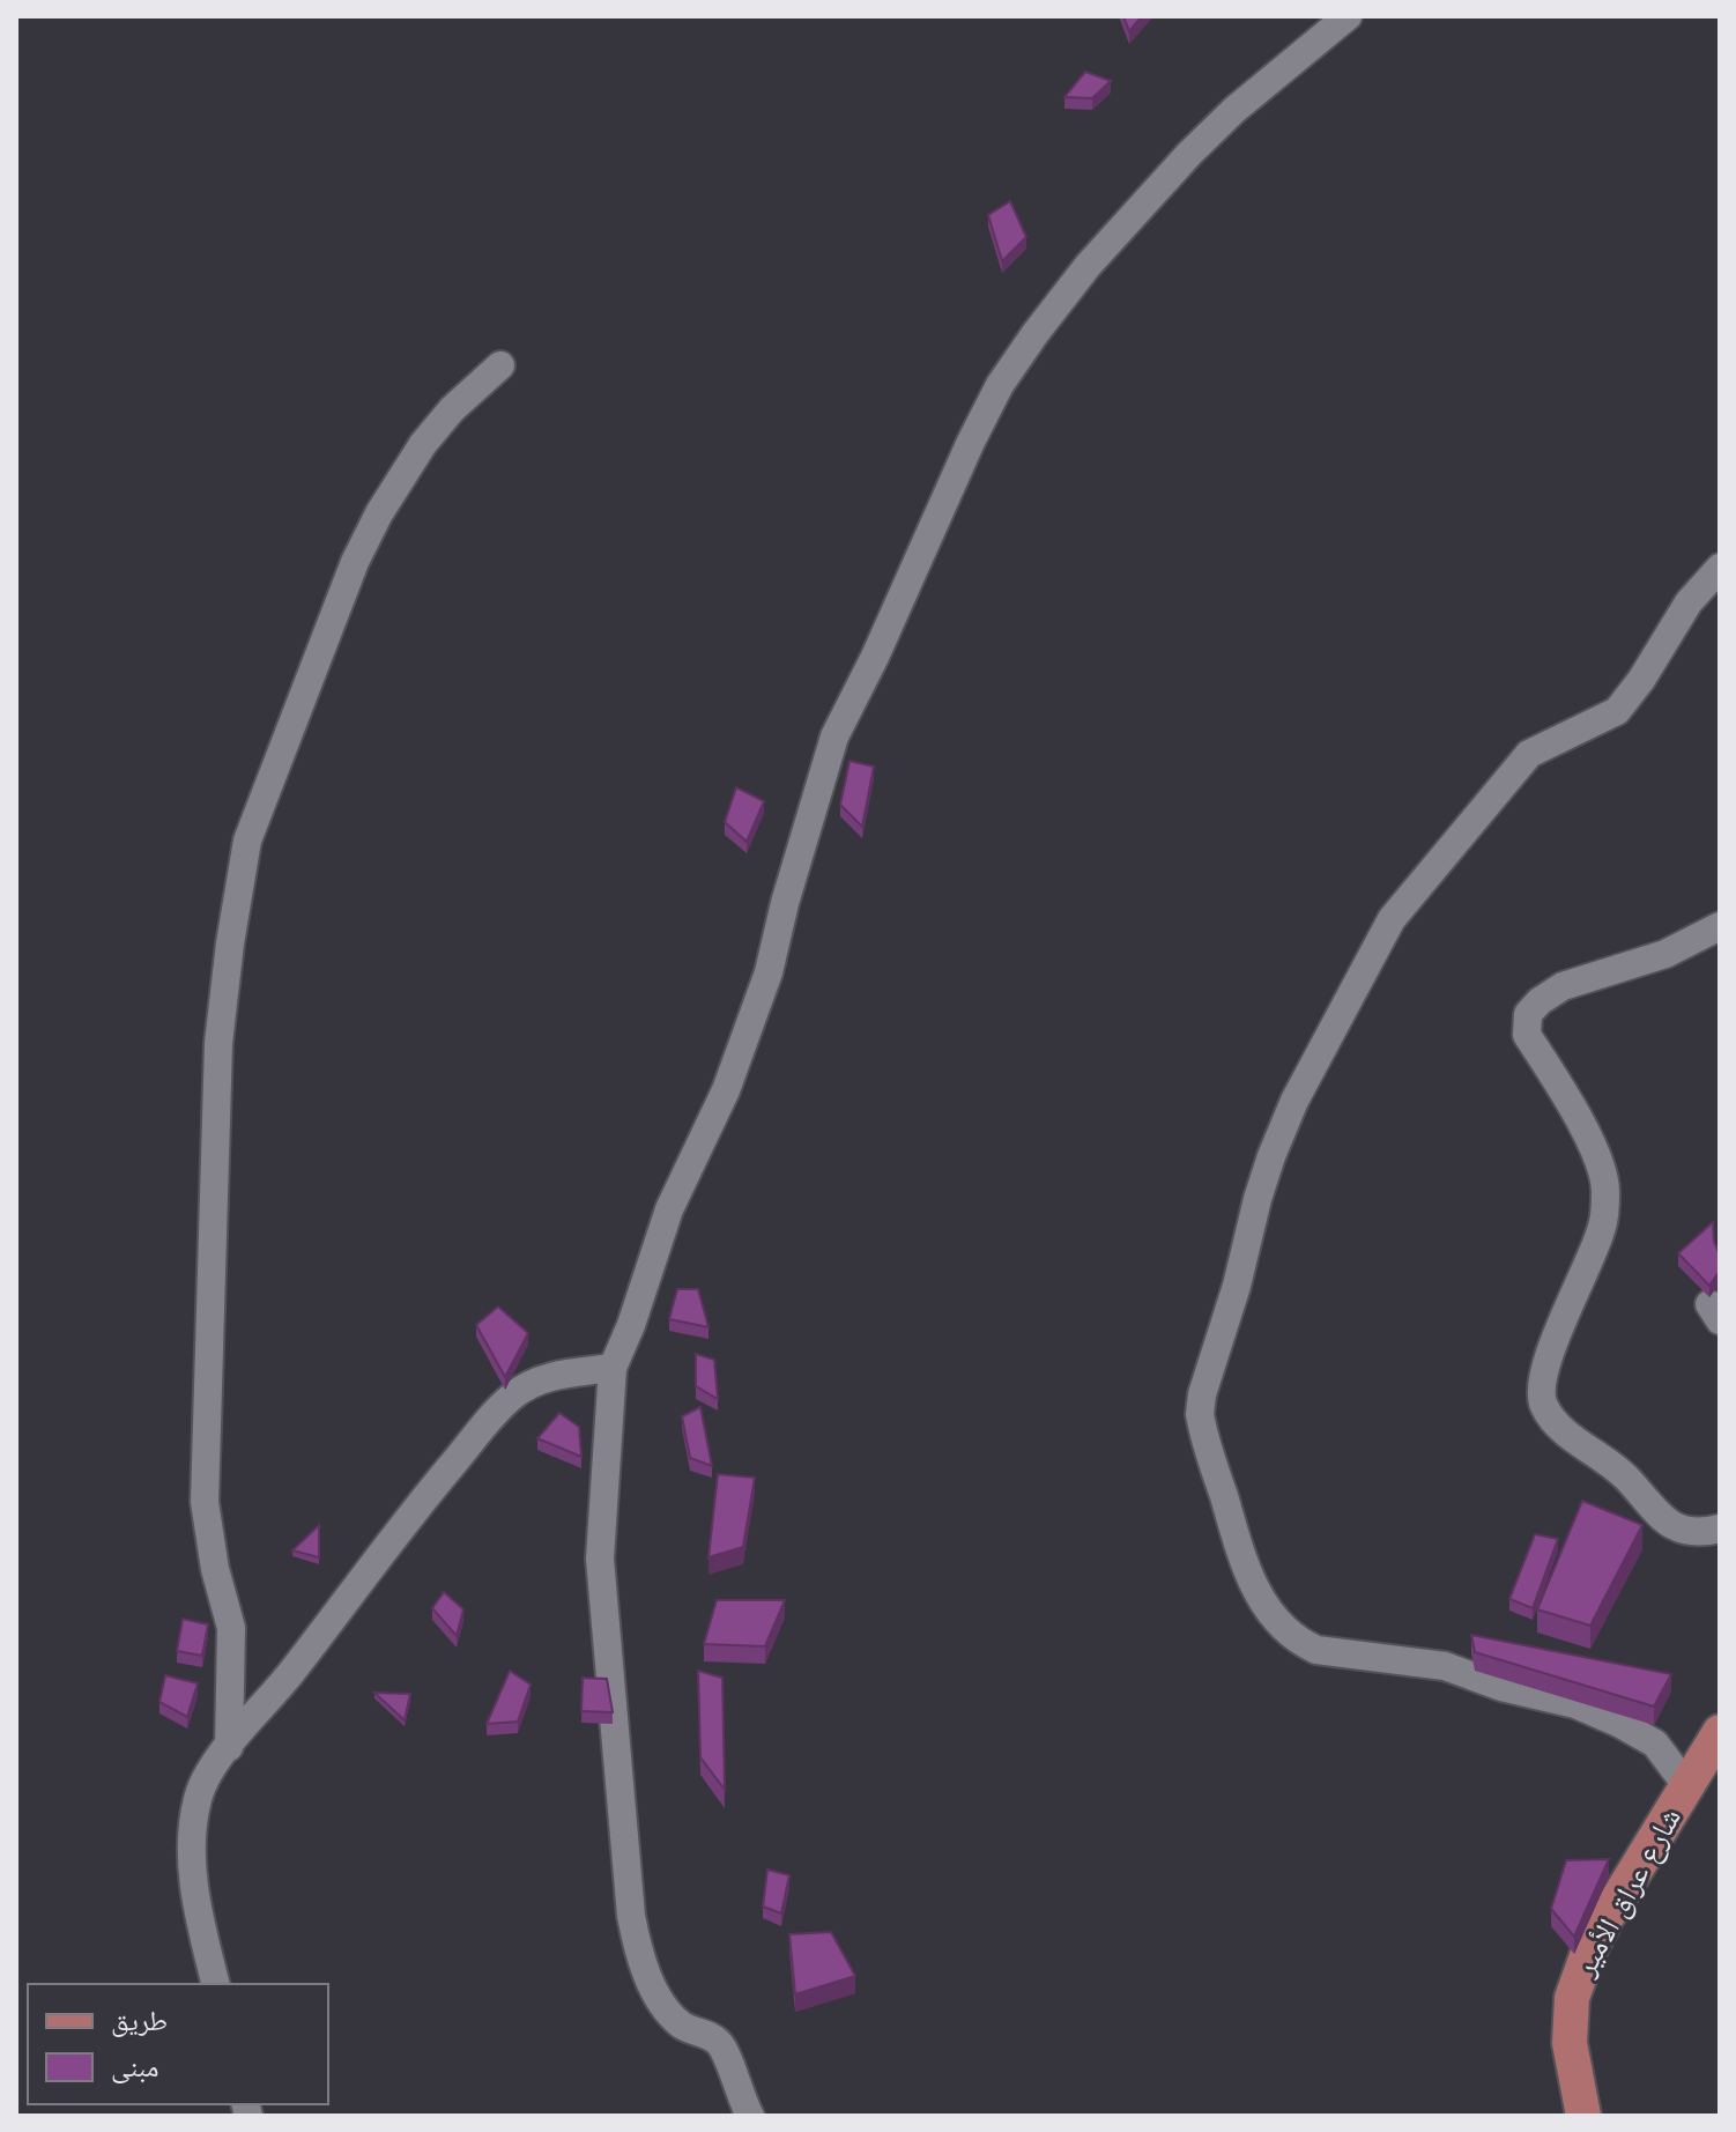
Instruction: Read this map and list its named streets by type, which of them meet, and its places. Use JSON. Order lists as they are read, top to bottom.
{
  "streets": {
    "main road": ["شارع عراق الأمير"]
  },
  "legend": ["طريق", "مبنى"]
}
